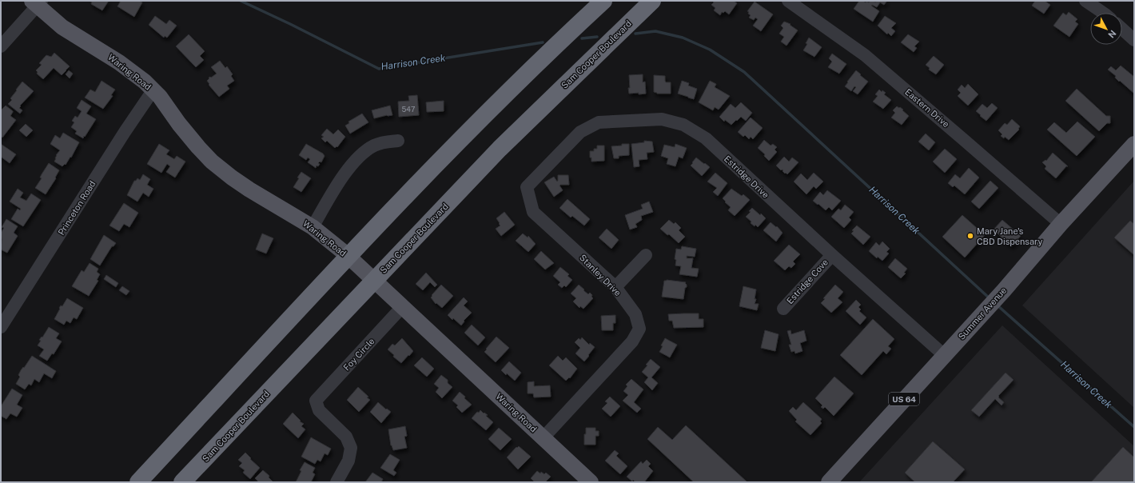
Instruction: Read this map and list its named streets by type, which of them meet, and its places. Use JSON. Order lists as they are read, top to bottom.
{
  "streets": {
    "highway": ["Sam Cooper Boulevard"],
    "main road": ["Waring Road", "Summer Avenue", "US 64"],
    "street": [
      "Eastern Drive",
      "Estridge Drive",
      "Princeton Road",
      "Stanley Drive",
      "Estridge Cove",
      "Foy Circle"
    ]
  },
  "crossings": [
    ["Waring Road", "Princeton Road"],
    ["Waring Road", "Stanley Drive"],
    ["Waring Road", "Foy Circle"],
    ["Eastern Drive", "Summer Avenue"],
    ["Estridge Drive", "Stanley Drive"],
    ["Estridge Drive", "Estridge Cove"],
    ["Estridge Drive", "Summer Avenue"]
  ],
  "water": ["Harrison Creek"],
  "places": ["Mary Jane's CBD Dispensary"],
  "house_numbers": ["547"],
  "north": "bottom right"
}
